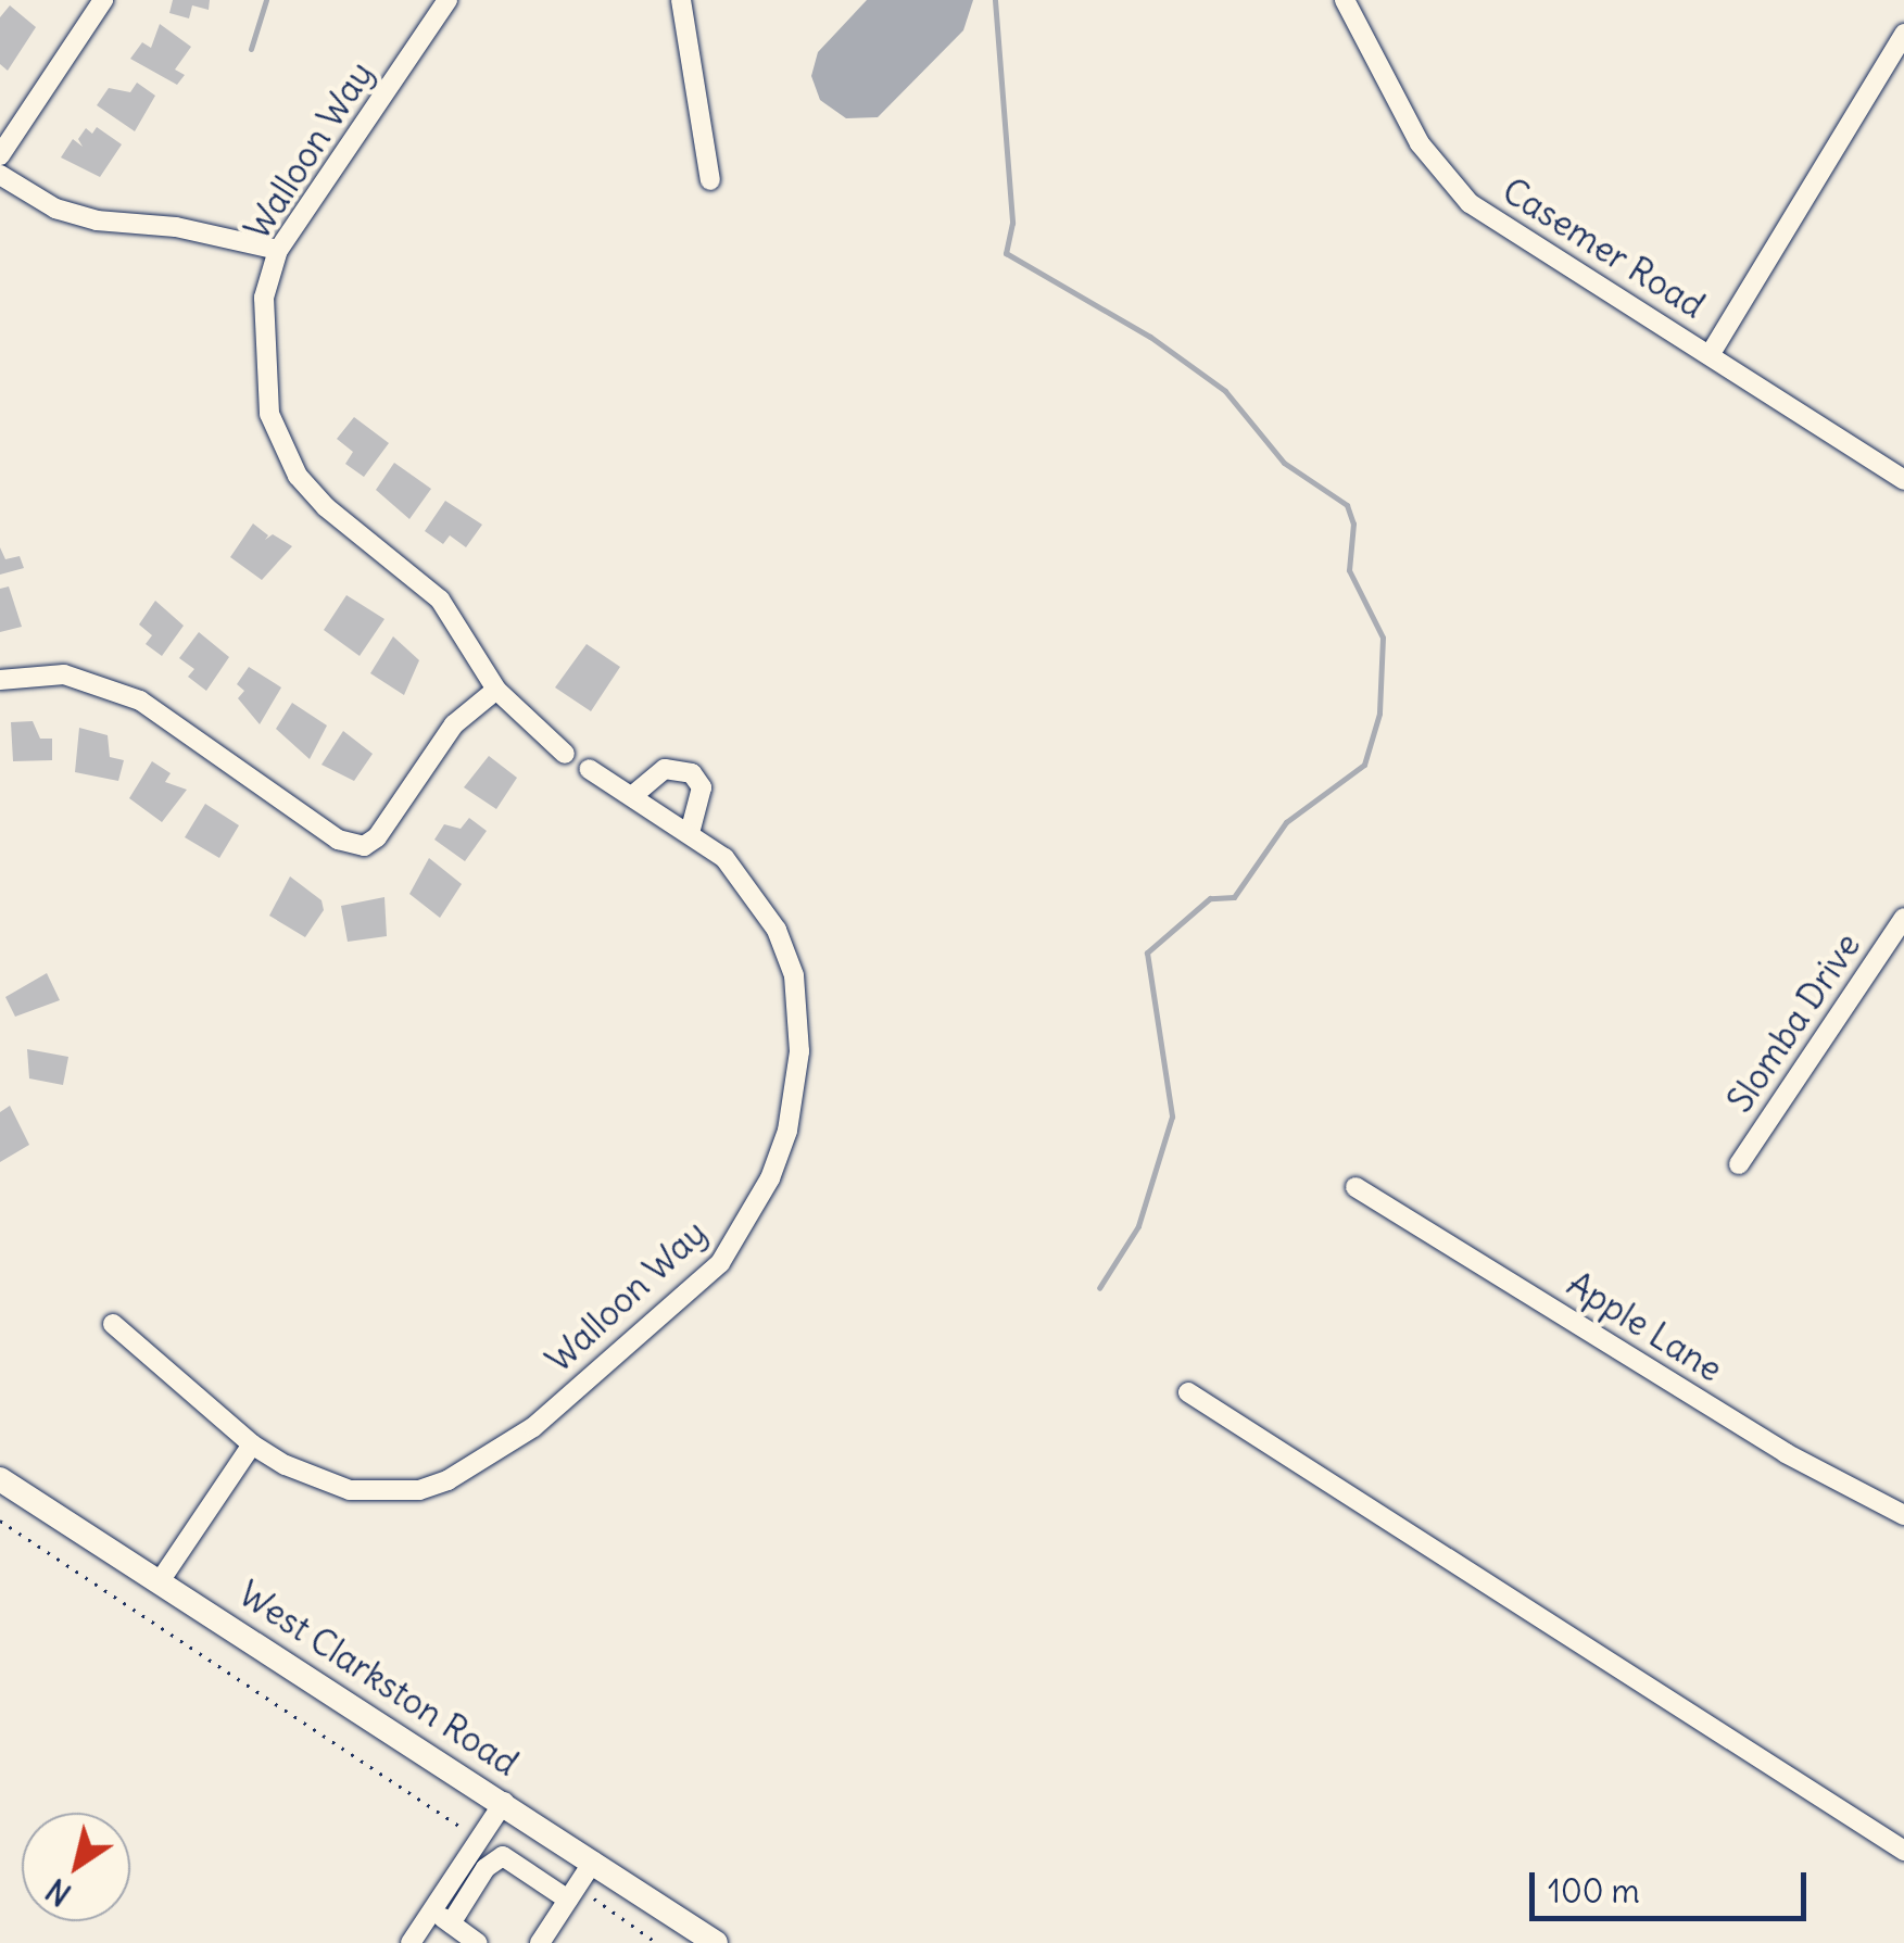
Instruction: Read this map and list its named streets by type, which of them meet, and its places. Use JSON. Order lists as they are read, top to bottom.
{
  "streets": {
    "main road": ["West Clarkston Road"],
    "street": [
      "Walloon Way",
      "Casemer Road",
      "Slomba Drive",
      "Apple Lane"
    ]
  },
  "scale_bar": "100 m",
  "north": "bottom left"
}
